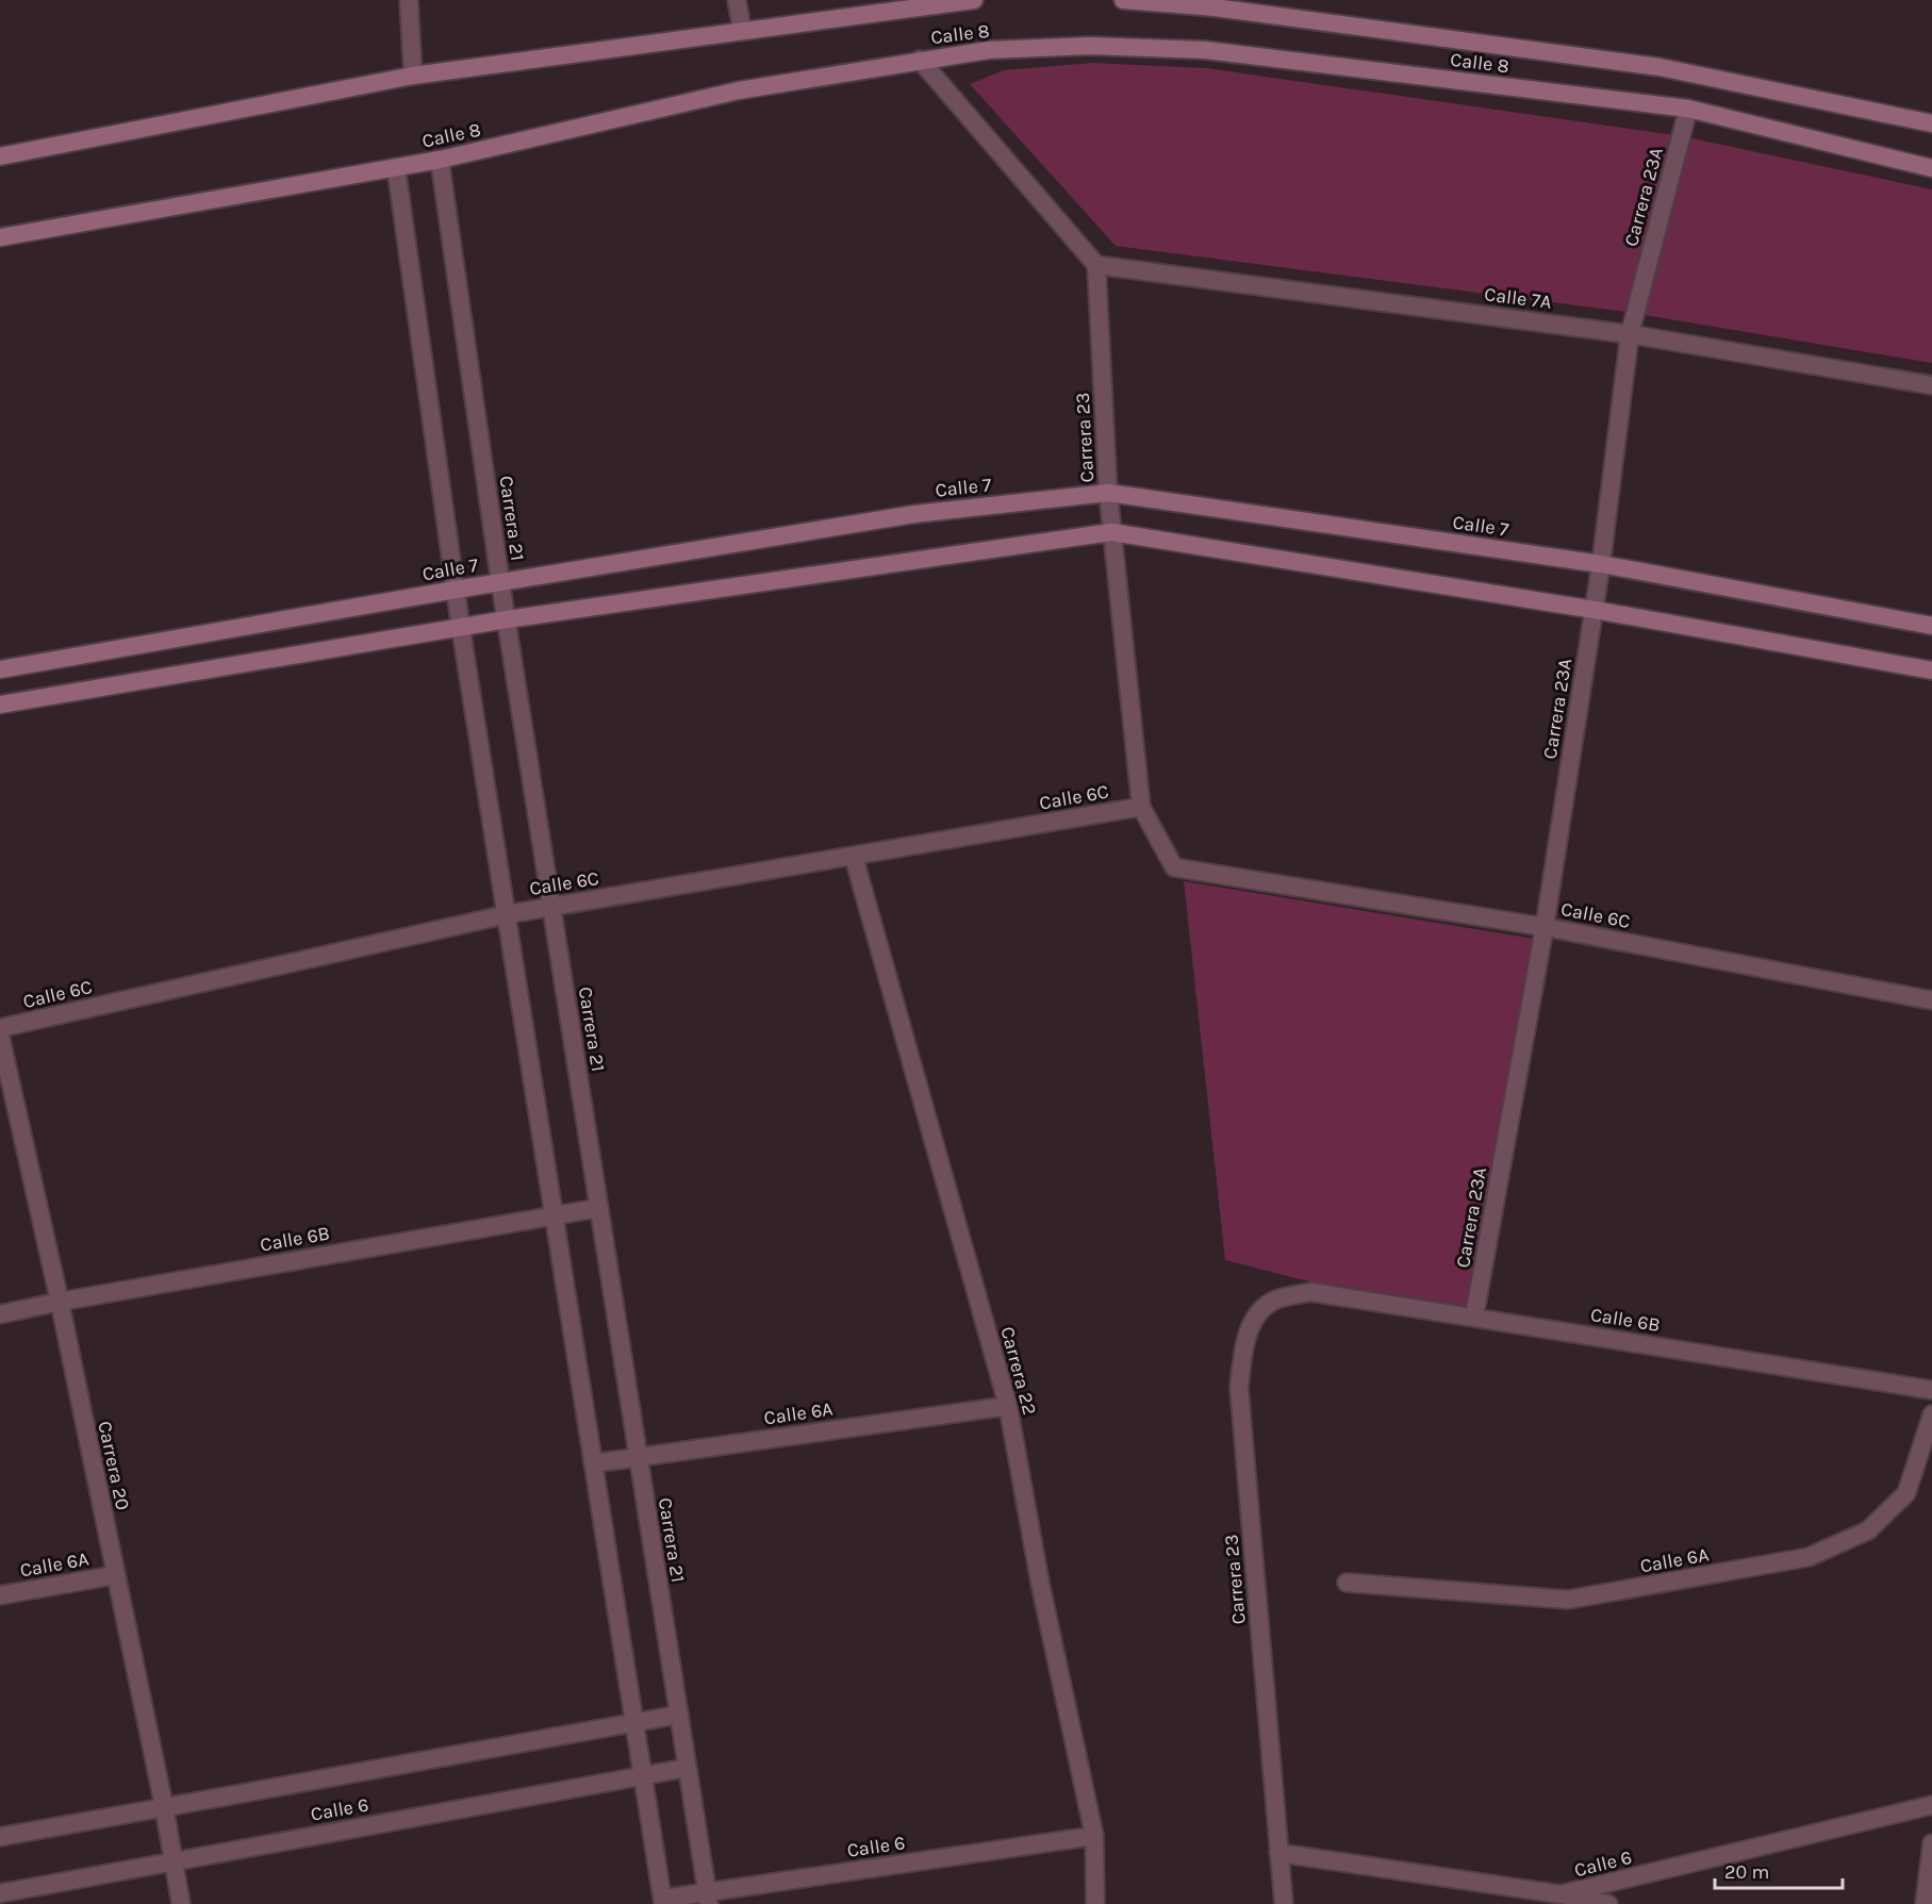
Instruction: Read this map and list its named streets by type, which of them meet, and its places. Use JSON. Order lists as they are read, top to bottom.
{
  "streets": {
    "main road": ["Calle 8", "Calle 7"],
    "street": [
      "Carrera 23A",
      "Calle 7A",
      "Carrera 23",
      "Carrera 21",
      "Calle 6C",
      "Calle 6B",
      "Carrera 22",
      "Calle 6A",
      "Carrera 20",
      "Calle 6"
    ]
  },
  "crossings": [
    ["Calle 8", "Carrera 23A"],
    ["Calle 8", "Carrera 21"],
    ["Carrera 23A", "Calle 7A"],
    ["Carrera 23A", "Calle 7"],
    ["Carrera 23A", "Calle 6C"],
    ["Carrera 23A", "Calle 6B"],
    ["Calle 7A", "Carrera 23"],
    ["Carrera 23", "Calle 7"],
    ["Carrera 23", "Calle 6C"],
    ["Carrera 23", "Calle 6B"],
    ["Carrera 23", "Calle 6"],
    ["Calle 7", "Carrera 21"],
    ["Carrera 21", "Calle 6C"],
    ["Carrera 21", "Calle 6B"],
    ["Carrera 21", "Calle 6A"],
    ["Carrera 21", "Calle 6"],
    ["Calle 6C", "Carrera 22"],
    ["Calle 6B", "Carrera 20"],
    ["Carrera 22", "Calle 6A"],
    ["Carrera 22", "Calle 6"],
    ["Calle 6A", "Carrera 20"],
    ["Carrera 20", "Calle 6"]
  ],
  "scale_bar": "20 m"
}
